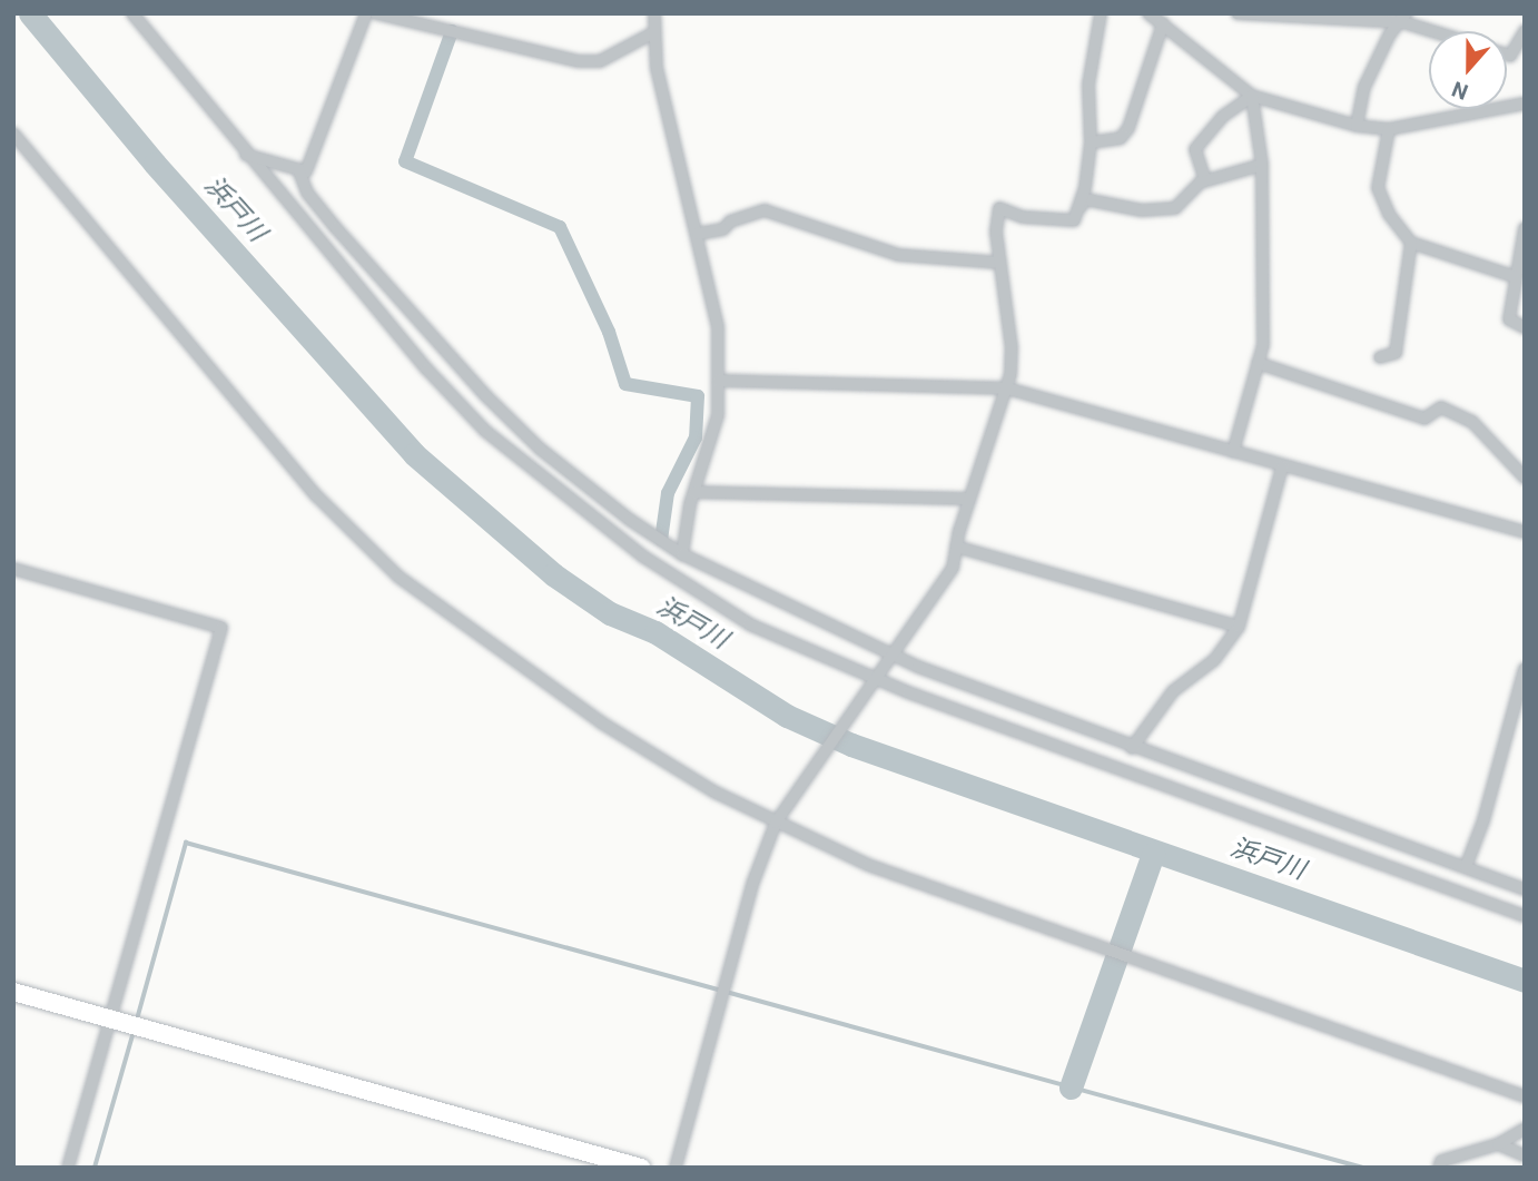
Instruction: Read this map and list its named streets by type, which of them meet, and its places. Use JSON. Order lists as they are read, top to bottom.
{
  "water": ["浜戸川"],
  "north": "bottom"
}
